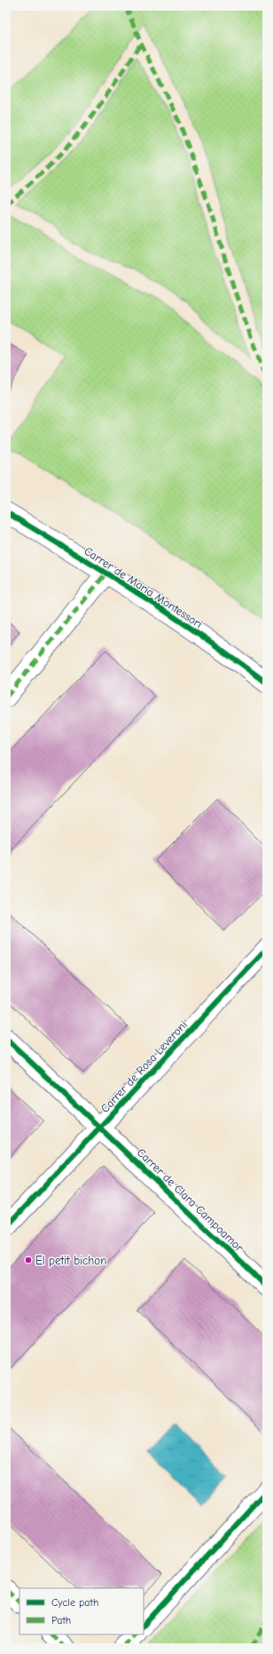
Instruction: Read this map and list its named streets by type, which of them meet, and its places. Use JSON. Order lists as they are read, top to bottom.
{
  "streets": {
    "street": ["Carrer de Maria Montessori", "Carrer de Rosa Leveroni", "Carrer de Clara Campoamor"]
  },
  "crossings": [
    ["Carrer de Rosa Leveroni", "Carrer de Clara Campoamor"]
  ],
  "places": ["El petit bichon"],
  "legend": ["Cycle path", "Path"]
}
